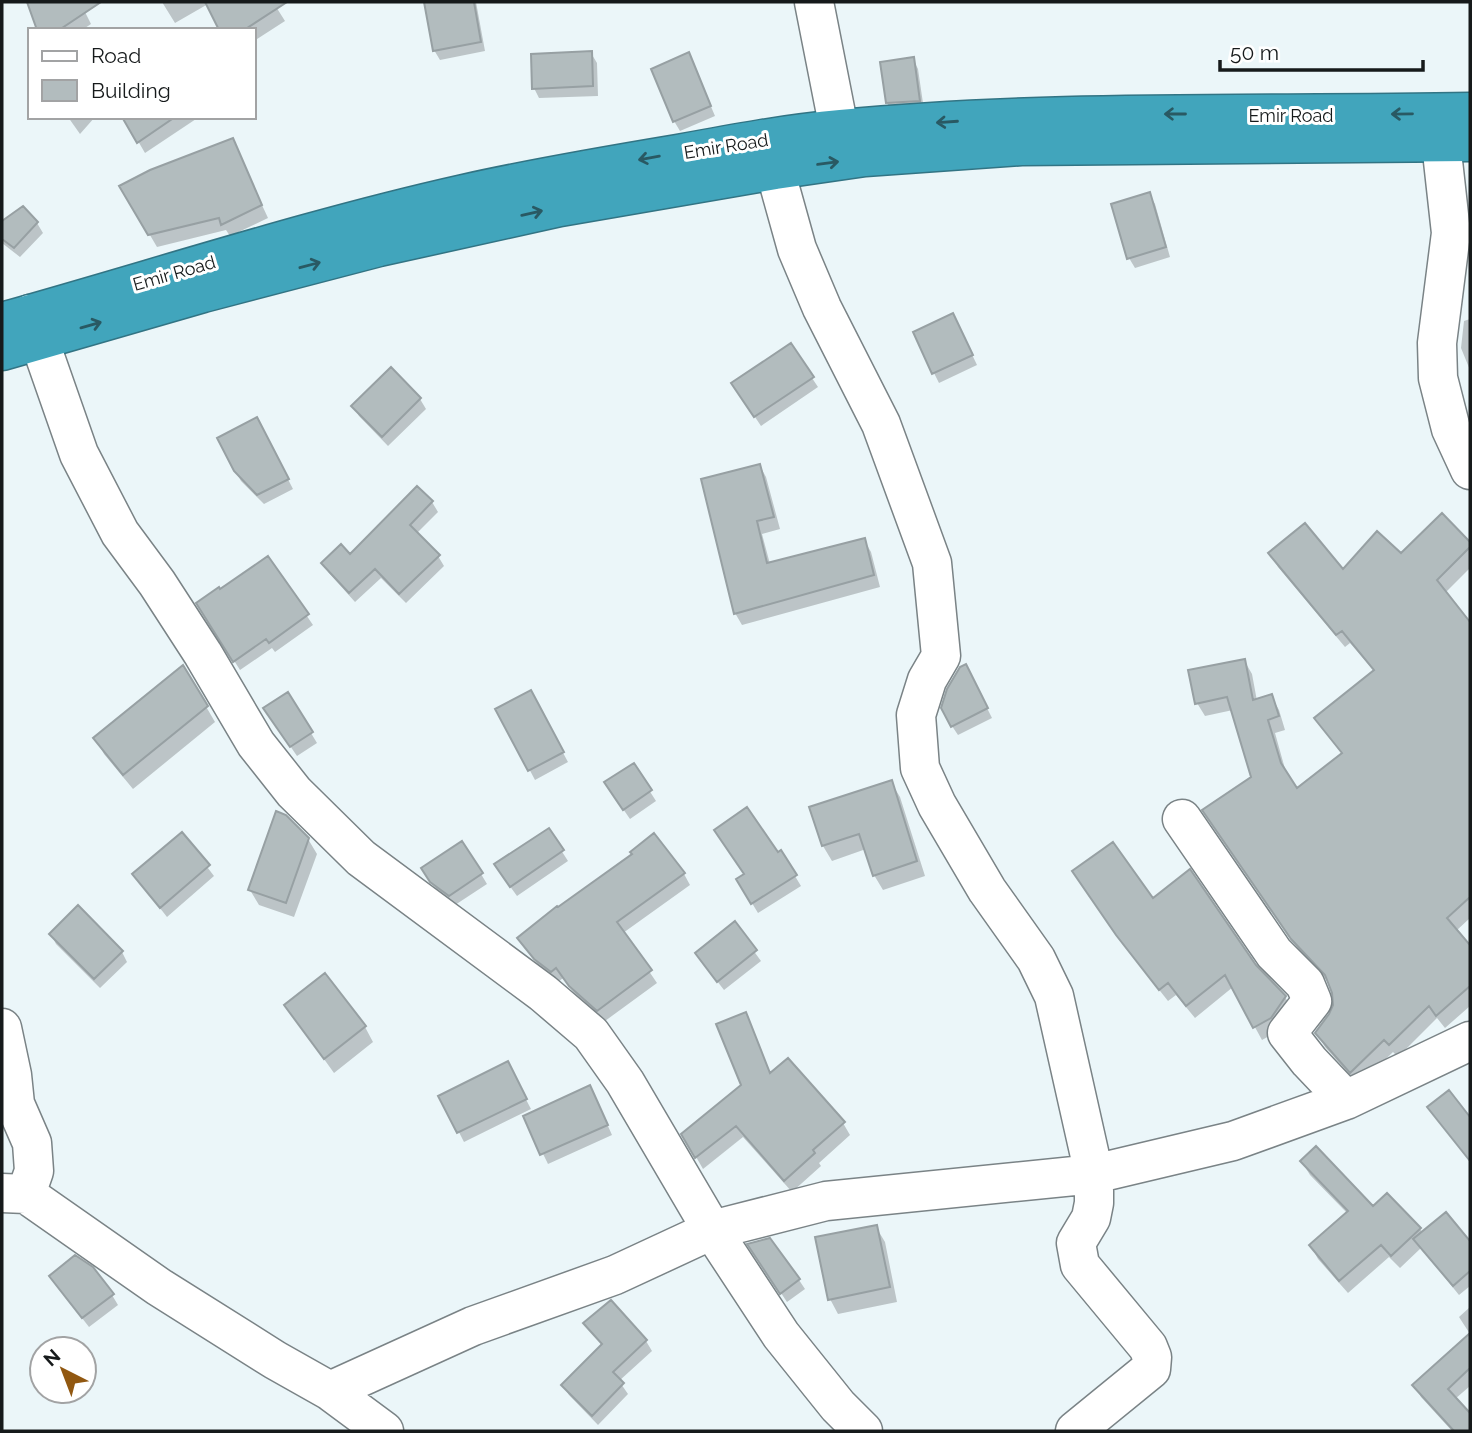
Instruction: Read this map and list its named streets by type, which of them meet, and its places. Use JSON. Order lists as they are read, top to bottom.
{
  "streets": {
    "highway": ["Emir Road"]
  },
  "legend": ["Road", "Building"],
  "scale_bar": "50 m",
  "north": "top left"
}
